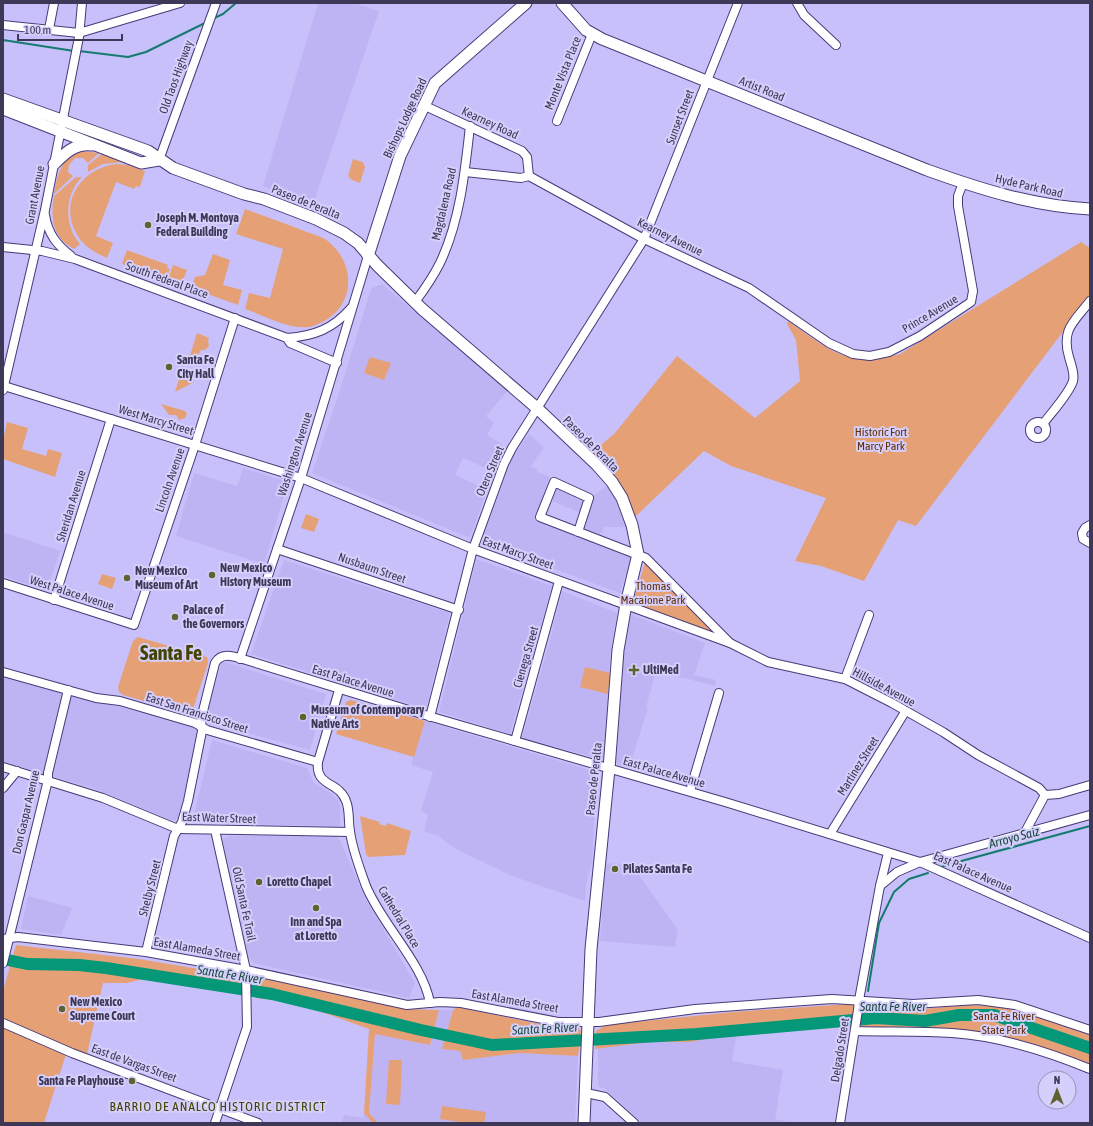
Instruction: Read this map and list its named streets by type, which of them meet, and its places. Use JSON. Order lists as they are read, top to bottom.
{
  "streets": {
    "main road": [
      "Artist Road",
      "Bishops Lodge Road",
      "Hyde Park Road",
      "Paseo de Peralta"
    ],
    "street": [
      "Monte Vista Place",
      "Old Taos Highway",
      "Sunset Street",
      "Kearney Road",
      "Grant Avenue",
      "Magdalena Road",
      "Kearney Avenue",
      "South Federal Place",
      "Prince Avenue",
      "West Marcy Street",
      "Washington Avenue",
      "Otero Street",
      "Lincoln Avenue",
      "Sheridan Avenue",
      "East Marcy Street",
      "Nusbaum Street",
      "West Palace Avenue",
      "Cienega Street",
      "East Palace Avenue",
      "Hillside Avenue",
      "East San Francisco Street",
      "Martinez Street",
      "Don Gaspar Avenue",
      "East Water Street",
      "Shelby Street",
      "Old Santa Fe Trail",
      "Cathedral Place",
      "East Alameda Street",
      "Delgado Street",
      "East de Vargas Street"
    ]
  },
  "crossings": [
    ["Monte Vista Place", "Artist Road"],
    ["Old Taos Highway", "Paseo de Peralta"],
    ["Artist Road", "Sunset Street"],
    ["Artist Road", "Hyde Park Road"],
    ["Artist Road", "Prince Avenue"],
    ["Sunset Street", "Kearney Avenue"],
    ["Sunset Street", "Otero Street"],
    ["Bishops Lodge Road", "Kearney Road"],
    ["Bishops Lodge Road", "Paseo de Peralta"],
    ["Bishops Lodge Road", "Washington Avenue"],
    ["Kearney Road", "Magdalena Road"],
    ["Kearney Road", "Kearney Avenue"],
    ["Hyde Park Road", "Prince Avenue"],
    ["Grant Avenue", "Paseo de Peralta"],
    ["Grant Avenue", "South Federal Place"],
    ["Grant Avenue", "West Marcy Street"],
    ["Paseo de Peralta", "Magdalena Road"],
    ["Paseo de Peralta", "Washington Avenue"],
    ["Paseo de Peralta", "Otero Street"],
    ["Paseo de Peralta", "East Marcy Street"],
    ["Paseo de Peralta", "East Palace Avenue"],
    ["Paseo de Peralta", "Hillside Avenue"],
    ["Paseo de Peralta", "East Alameda Street"],
    ["Kearney Avenue", "Prince Avenue"],
    ["Kearney Avenue", "Otero Street"],
    ["South Federal Place", "Washington Avenue"],
    ["South Federal Place", "Lincoln Avenue"],
    ["West Marcy Street", "Washington Avenue"],
    ["West Marcy Street", "Lincoln Avenue"],
    ["West Marcy Street", "Sheridan Avenue"],
    ["West Marcy Street", "East Marcy Street"],
    ["Washington Avenue", "East Marcy Street"],
    ["Washington Avenue", "Nusbaum Street"],
    ["Washington Avenue", "East Palace Avenue"],
    ["Otero Street", "East Marcy Street"],
    ["Otero Street", "Nusbaum Street"],
    ["Otero Street", "East Palace Avenue"],
    ["Lincoln Avenue", "West Palace Avenue"],
    ["Sheridan Avenue", "West Palace Avenue"],
    ["East Marcy Street", "Cienega Street"],
    ["East Marcy Street", "Hillside Avenue"],
    ["Cienega Street", "East Palace Avenue"],
    ["East Palace Avenue", "East San Francisco Street"],
    ["East Palace Avenue", "Martinez Street"],
    ["East Palace Avenue", "Delgado Street"],
    ["Hillside Avenue", "Martinez Street"],
    ["East San Francisco Street", "Don Gaspar Avenue"],
    ["East San Francisco Street", "Cathedral Place"],
    ["Don Gaspar Avenue", "East Water Street"],
    ["Don Gaspar Avenue", "East Alameda Street"],
    ["East Water Street", "Shelby Street"],
    ["East Water Street", "Old Santa Fe Trail"],
    ["East Water Street", "Cathedral Place"],
    ["Shelby Street", "East Alameda Street"],
    ["Old Santa Fe Trail", "East Alameda Street"],
    ["Old Santa Fe Trail", "East de Vargas Street"],
    ["Cathedral Place", "East Alameda Street"],
    ["East Alameda Street", "Delgado Street"]
  ],
  "districts": ["Santa Fe", "BARRIO DE ANALCO HISTORIC DISTRICT"],
  "water": ["Arroyo Saiz", "Santa Fe River"],
  "parks": ["Historic Fort Marcy Park", "Thomas Macaione Park", "Santa Fe River State Park"],
  "places": {
    "other": [
      "Joseph M. Montoya Federal Building",
      "Santa Fe City Hall",
      "New Mexico History Museum",
      "New Mexico Museum of Art",
      "Palace of the Governors",
      "Museum of Contemporary Native Arts",
      "Pilates Santa Fe",
      "Loretto Chapel",
      "Inn and Spa at Loretto",
      "New Mexico Supreme Court",
      "Santa Fe Playhouse"
    ],
    "health": ["UltiMed"]
  },
  "scale_bar": "100 m",
  "north": "top"
}
